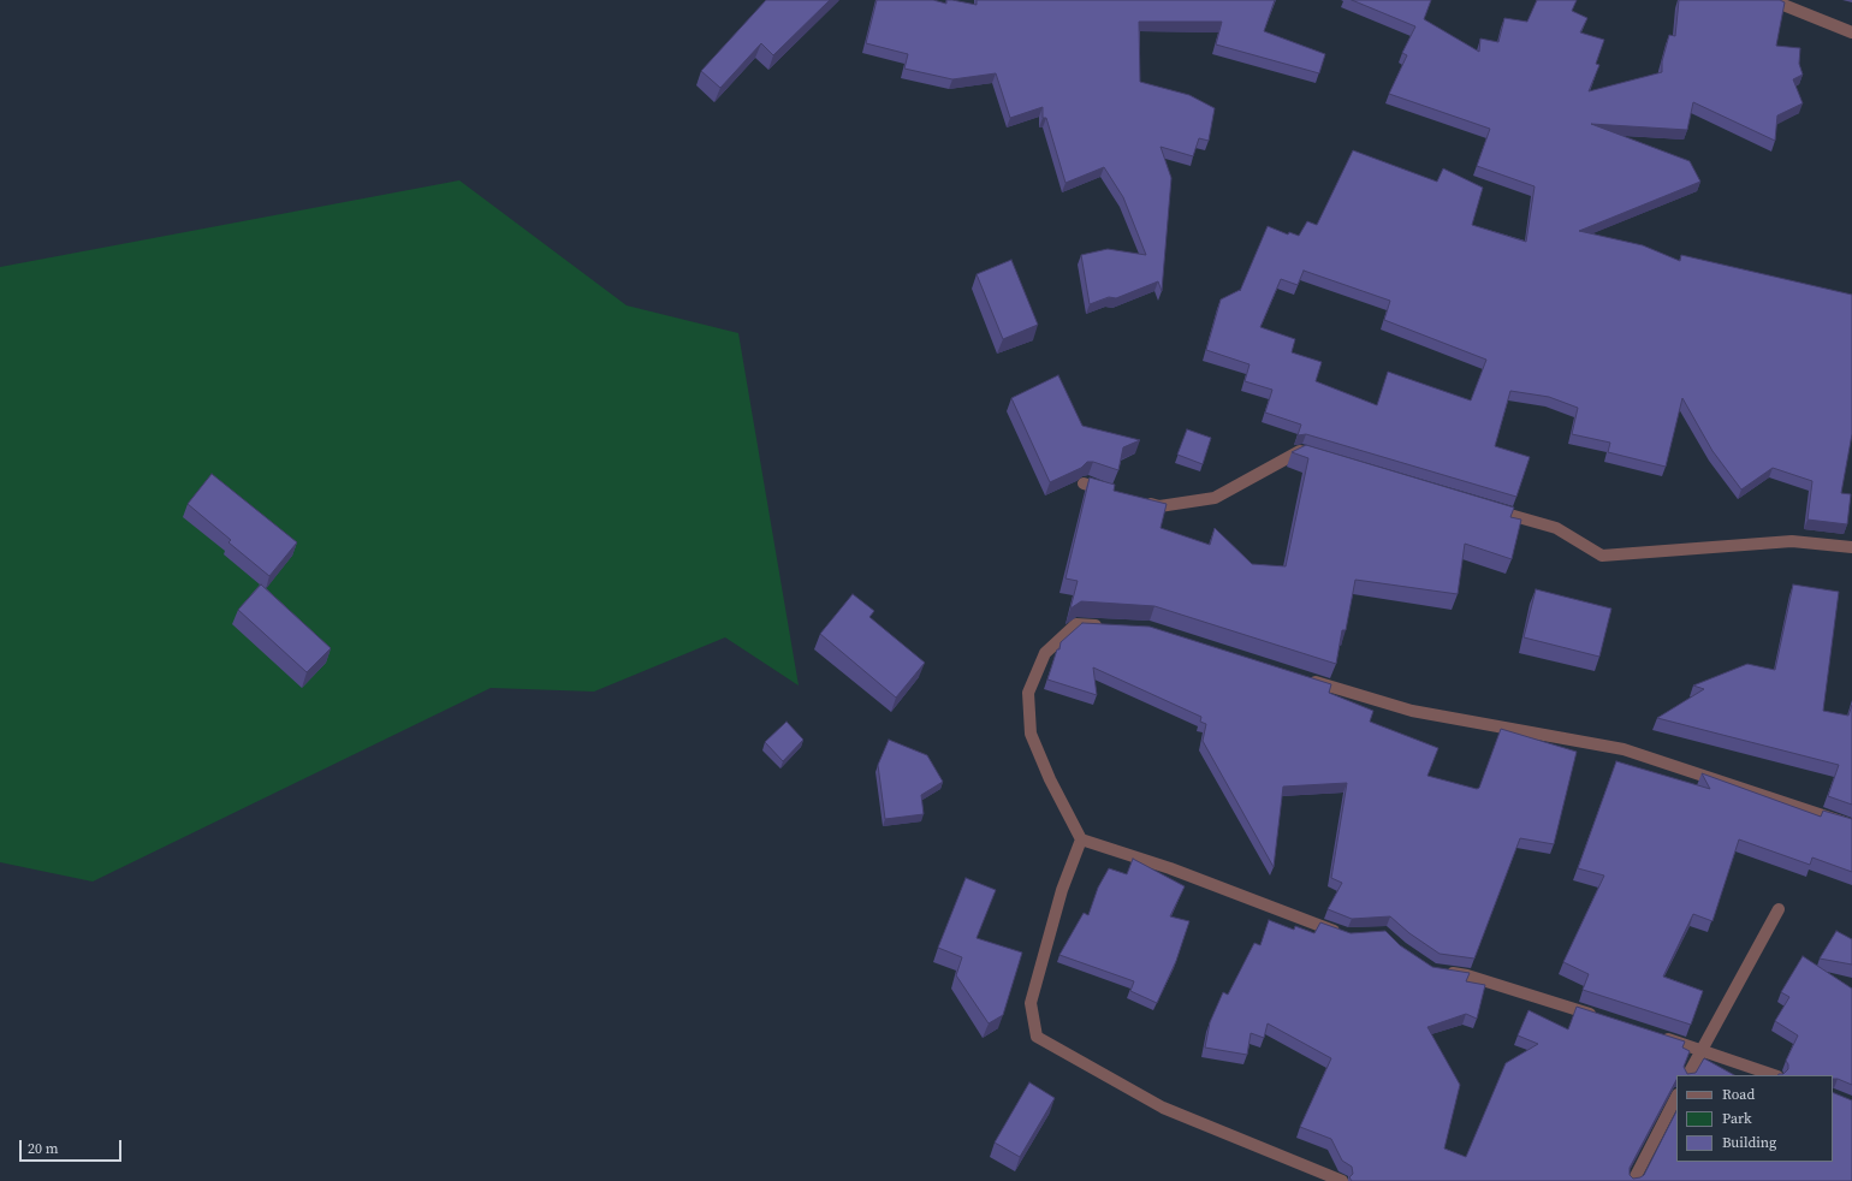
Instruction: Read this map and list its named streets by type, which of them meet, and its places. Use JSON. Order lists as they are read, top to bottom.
{
  "legend": ["Road", "Park", "Building"],
  "scale_bar": "20 m"
}
